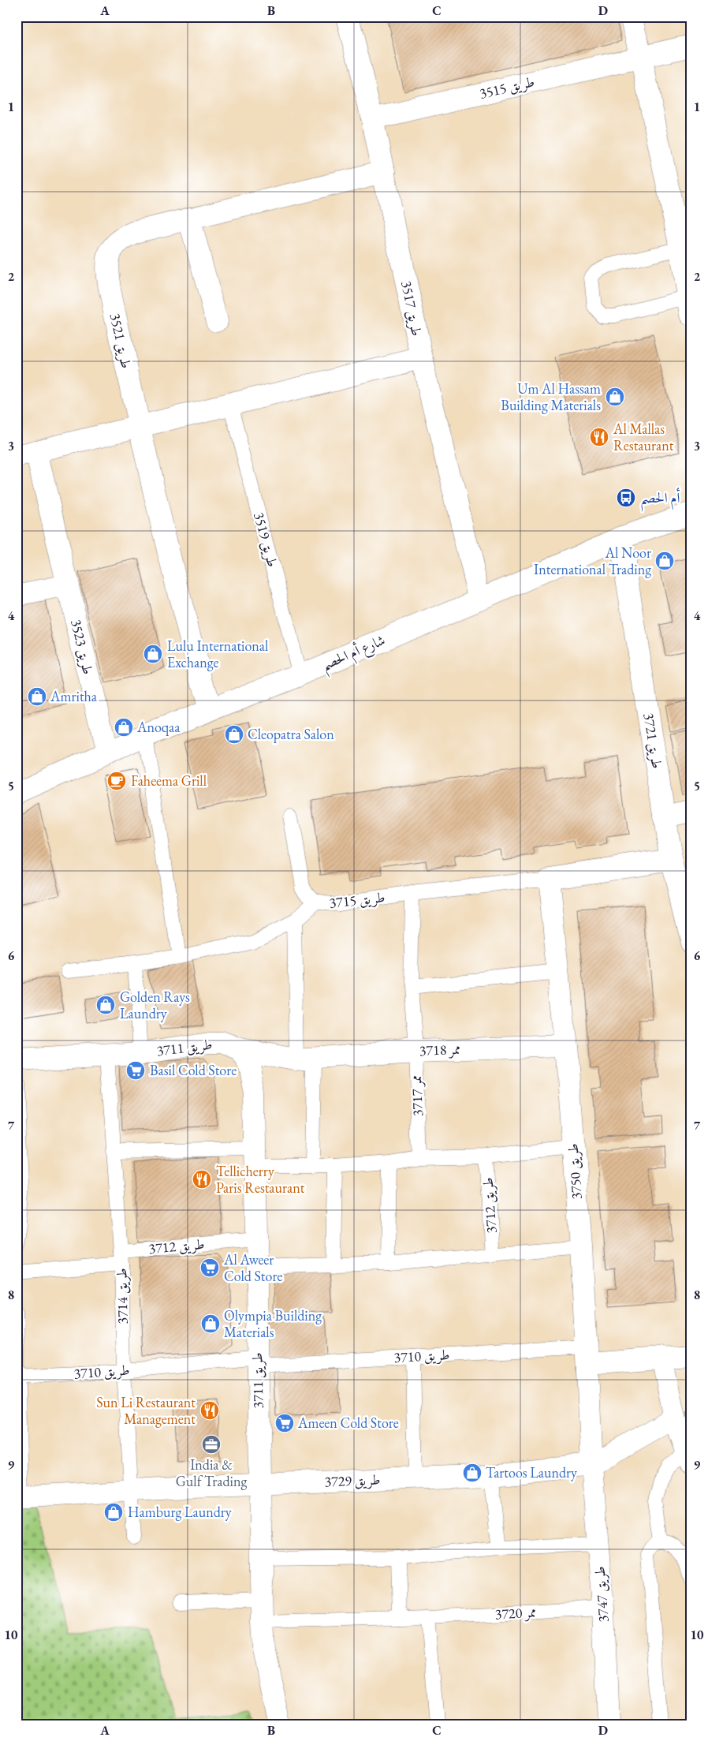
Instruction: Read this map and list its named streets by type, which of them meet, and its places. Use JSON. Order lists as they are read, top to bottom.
{
  "streets": {
    "street": [
      "طريق 3515",
      "طريق 3517",
      "طريق 3521",
      "طريق 3523",
      "شارع أم الحصم",
      "طريق 3721",
      "طريق 3711",
      "ممر 3718",
      "طريق 3750",
      "طريق 3729",
      "طريق 3747"
    ],
    "lane": [
      "طريق 3519",
      "طريق 3715",
      "ممر 3717",
      "طريق 3712",
      "طريق 3714",
      "طريق 3710",
      "ممر 3720"
    ]
  },
  "crossings": [
    ["طريق 3515", "طريق 3517"],
    ["طريق 3517", "طريق 3521"],
    ["طريق 3517", "شارع أم الحصم"],
    ["طريق 3521", "شارع أم الحصم"],
    ["طريق 3519", "شارع أم الحصم"],
    ["طريق 3523", "شارع أم الحصم"],
    ["شارع أم الحصم", "طريق 3721"],
    ["طريق 3715", "ممر 3717"],
    ["طريق 3715", "طريق 3750"],
    ["طريق 3711", "ممر 3718"],
    ["طريق 3711", "طريق 3712"],
    ["طريق 3711", "طريق 3714"],
    ["طريق 3711", "طريق 3710"],
    ["طريق 3711", "طريق 3729"],
    ["طريق 3711", "ممر 3720"],
    ["ممر 3718", "ممر 3717"],
    ["ممر 3718", "طريق 3750"],
    ["طريق 3750", "طريق 3710"],
    ["طريق 3750", "طريق 3729"],
    ["طريق 3750", "طريق 3747"],
    ["طريق 3712", "طريق 3714"],
    ["طريق 3714", "طريق 3710"],
    ["طريق 3714", "طريق 3729"],
    ["طريق 3729", "طريق 3747"],
    ["طريق 3747", "ممر 3720"]
  ],
  "places": {
    "shop": [
      "Um Al Hassam Building Materials",
      "Al Noor International Trading",
      "Lulu International Exchange",
      "Amritha",
      "Anoqaa",
      "Cleopatra Salon",
      "Golden Rays Laundry",
      "Olympia Building Materials",
      "Tartoos Laundry",
      "Hamburg Laundry"
    ],
    "restaurant": ["Al Mallas Restaurant", "Tellicherry Paris Restaurant", "Sun Li Restaurant Management"],
    "bus stop": ["أم الحصم"],
    "cafe": ["Faheema Grill"],
    "supermarket": ["Basil Cold Store", "Al Aweer Cold Store", "Ameen Cold Store"],
    "office": ["India & Gulf Trading"]
  },
  "grid": {
    "columns": [
      "A",
      "B",
      "C",
      "D"
    ],
    "rows": [
      "1",
      "2",
      "3",
      "4",
      "5",
      "6",
      "7",
      "8",
      "9",
      "10"
    ]
  }
}
